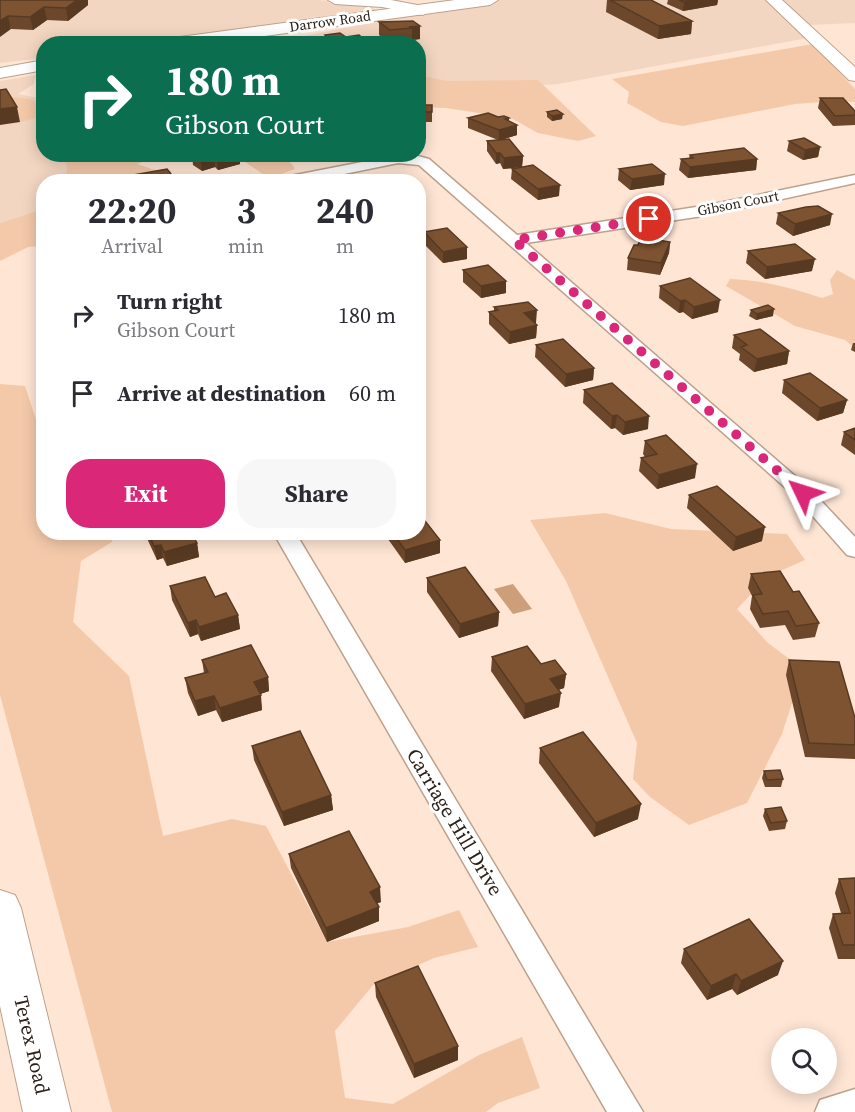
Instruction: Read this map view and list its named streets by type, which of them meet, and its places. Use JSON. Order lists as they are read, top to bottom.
{
  "streets": {
    "main road": ["Darrow Road"],
    "street": ["Gibson Court", "Carriage Hill Drive", "Terex Road"]
  },
  "page": {
    "turn": ["180 m", "Gibson Court"],
    "eta": [
      "22:20",
      "Arrival",
      "3",
      "min",
      "240",
      "m"
    ],
    "list": [
      {
        "name": "Turn right",
        "note": "Gibson Court",
        "value": "180 m"
      },
      {
        "name": "Arrive at destination",
        "value": "60 m"
      }
    ],
    "buttons": ["Exit", "Share"]
  }
}
